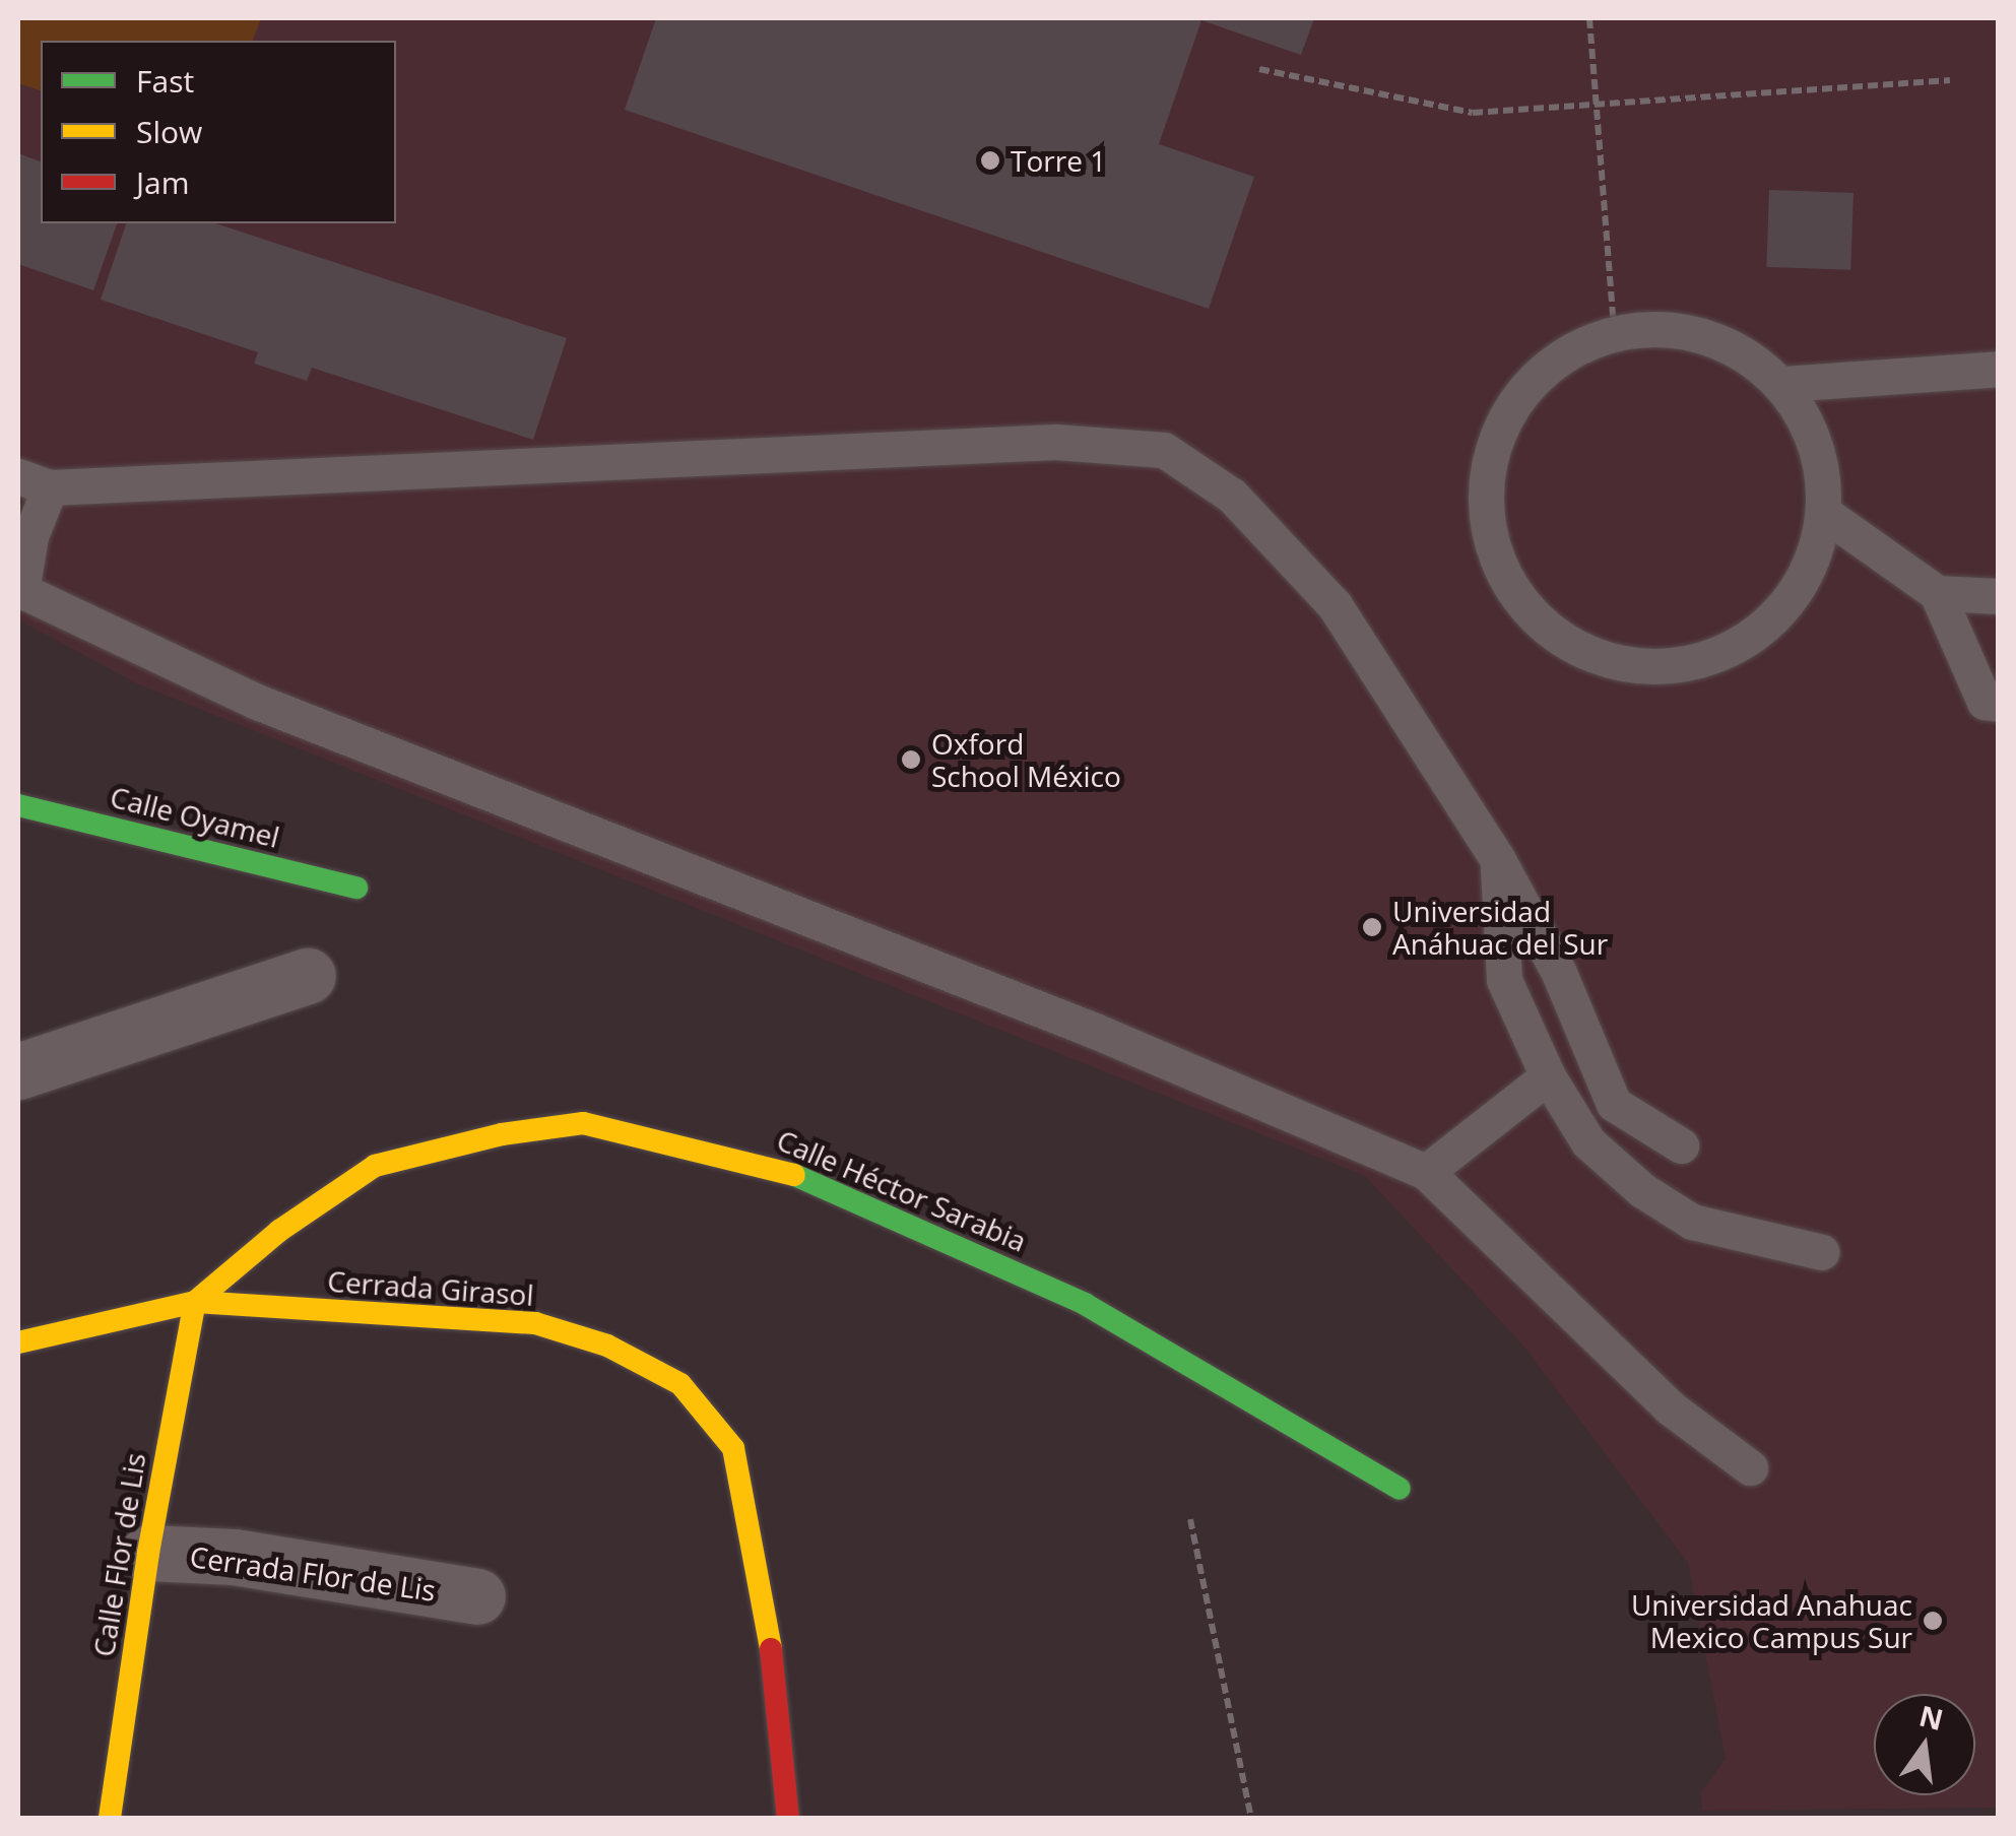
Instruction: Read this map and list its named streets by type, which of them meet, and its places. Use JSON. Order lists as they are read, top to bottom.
{
  "streets": {
    "street": [
      "Calle Oyamel",
      "Calle Héctor Sarabia",
      "Cerrada Girasol",
      "Calle Flor de Lis",
      "Cerrada Flor de Lis"
    ]
  },
  "crossings": [
    ["Calle Héctor Sarabia", "Cerrada Girasol"],
    ["Calle Héctor Sarabia", "Calle Flor de Lis"],
    ["Cerrada Girasol", "Calle Flor de Lis"],
    ["Calle Flor de Lis", "Cerrada Flor de Lis"]
  ],
  "places": [
    "Torre 1",
    "Oxford School México",
    "Universidad Anáhuac del Sur",
    "Universidad Anahuac Mexico Campus Sur"
  ],
  "legend": ["Fast", "Slow", "Jam"],
  "north": "top"
}
